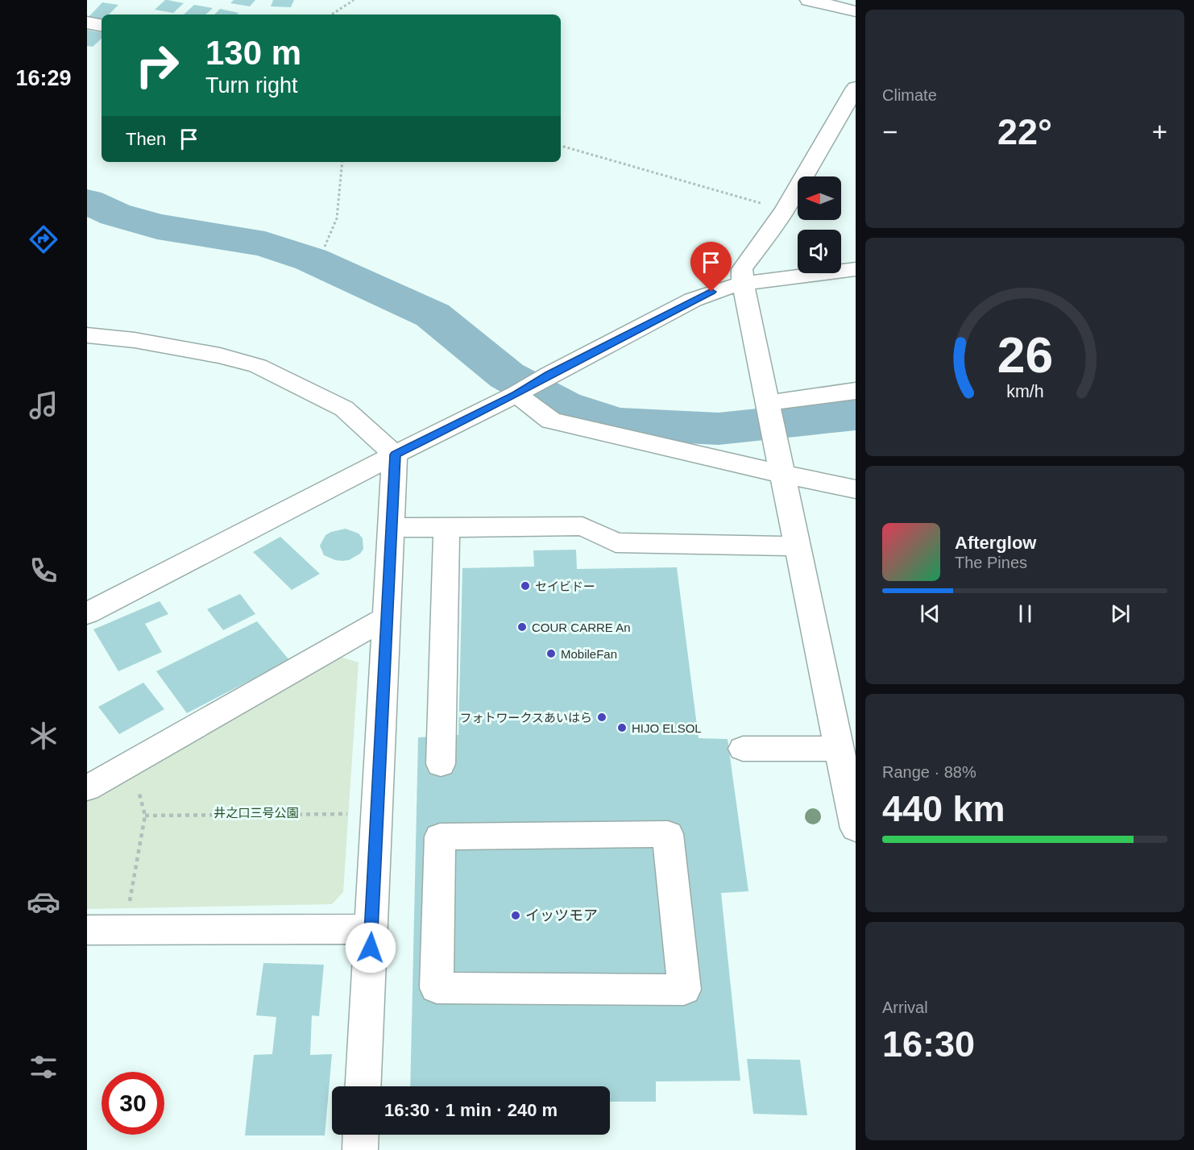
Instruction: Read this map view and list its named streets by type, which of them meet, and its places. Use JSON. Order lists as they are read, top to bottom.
{
  "parks": ["井之口三号公園"],
  "places": [
    "セイビドー",
    "COUR CARRE An",
    "MobileFan",
    "フォトワークスあいはら",
    "HIJO ELSOL",
    "イッツモア"
  ],
  "north": "left",
  "page": {
    "tabs": "16:29",
    "tile": [
      "Climate",
      ["Range · 88%", "440 km"],
      ["Arrival", "16:30"]
    ],
    "turn": ["130 m", "Turn right"],
    "heat": ["−", "22°", "+"],
    "then": "Then",
    "song": ["Afterglow", "The Pines"],
    "limit": "30",
    "trip": "16:30 · 1 min · 240 m",
    "gauge": ["26", "km/h"]
  }
}
